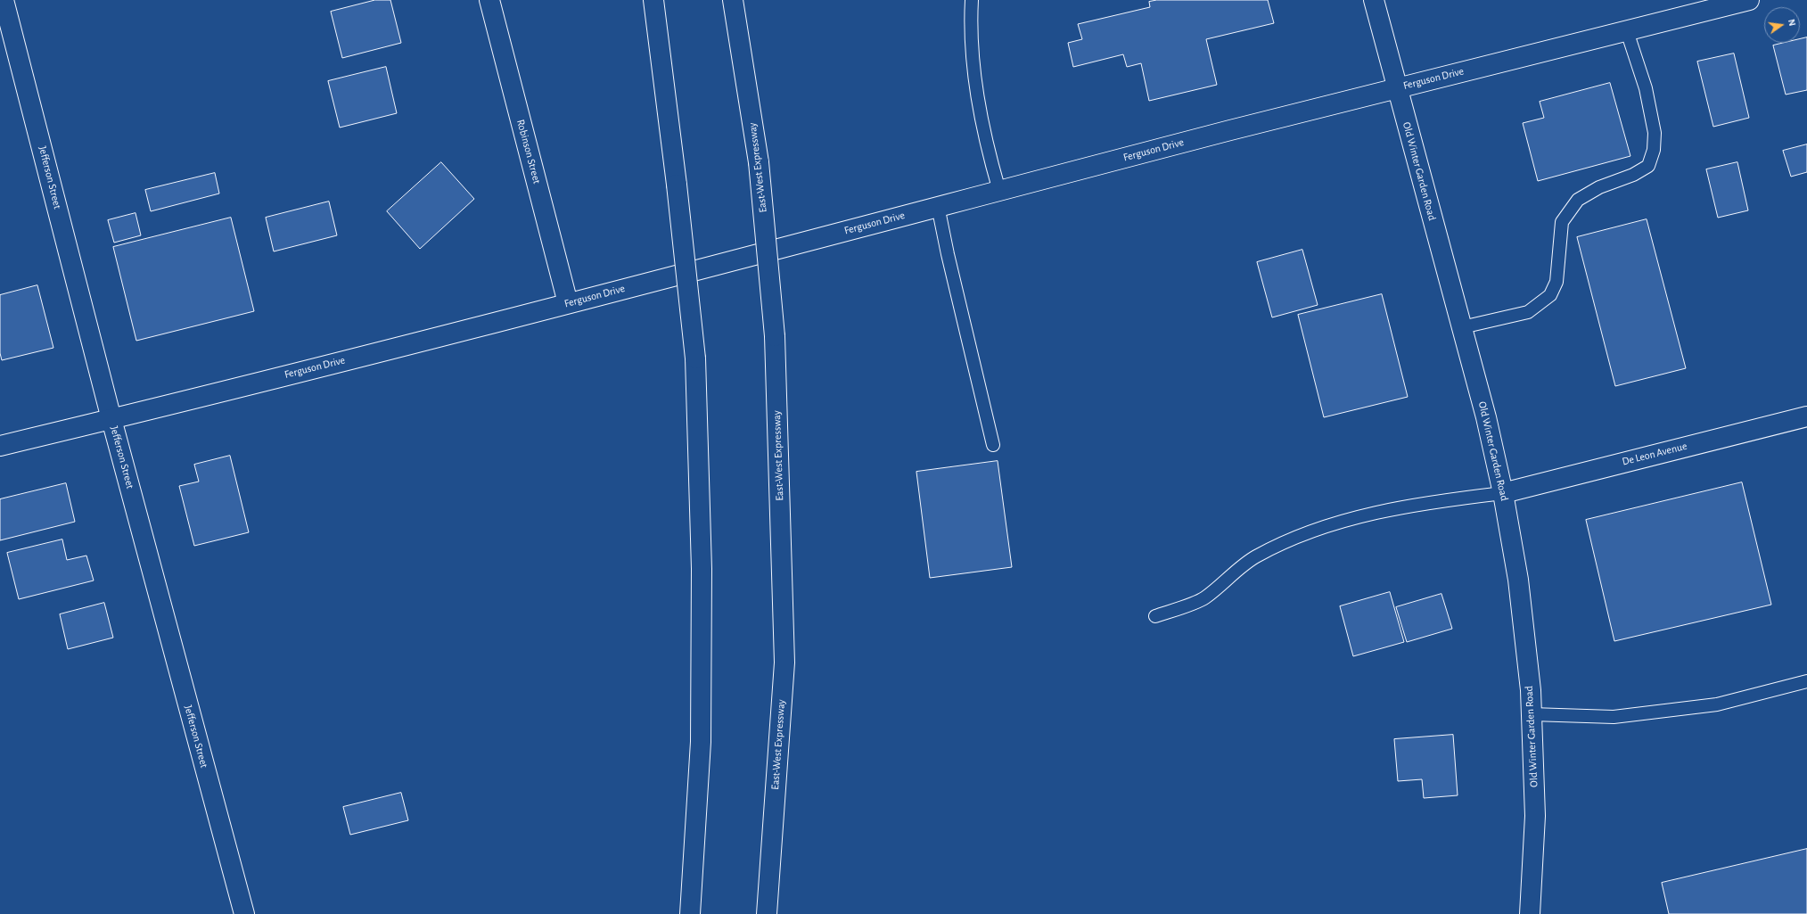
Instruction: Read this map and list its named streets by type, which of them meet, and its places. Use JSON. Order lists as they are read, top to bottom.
{
  "streets": {
    "main road": [
      "Ferguson Drive",
      "Robinson Street",
      "East-West Expressway",
      "Old Winter Garden Road",
      "Jefferson Street",
      "De Leon Avenue"
    ]
  },
  "crossings": [
    ["Ferguson Drive", "Robinson Street"],
    ["Ferguson Drive", "Old Winter Garden Road"],
    ["Ferguson Drive", "Jefferson Street"],
    ["Old Winter Garden Road", "De Leon Avenue"]
  ],
  "north": "right"
}
